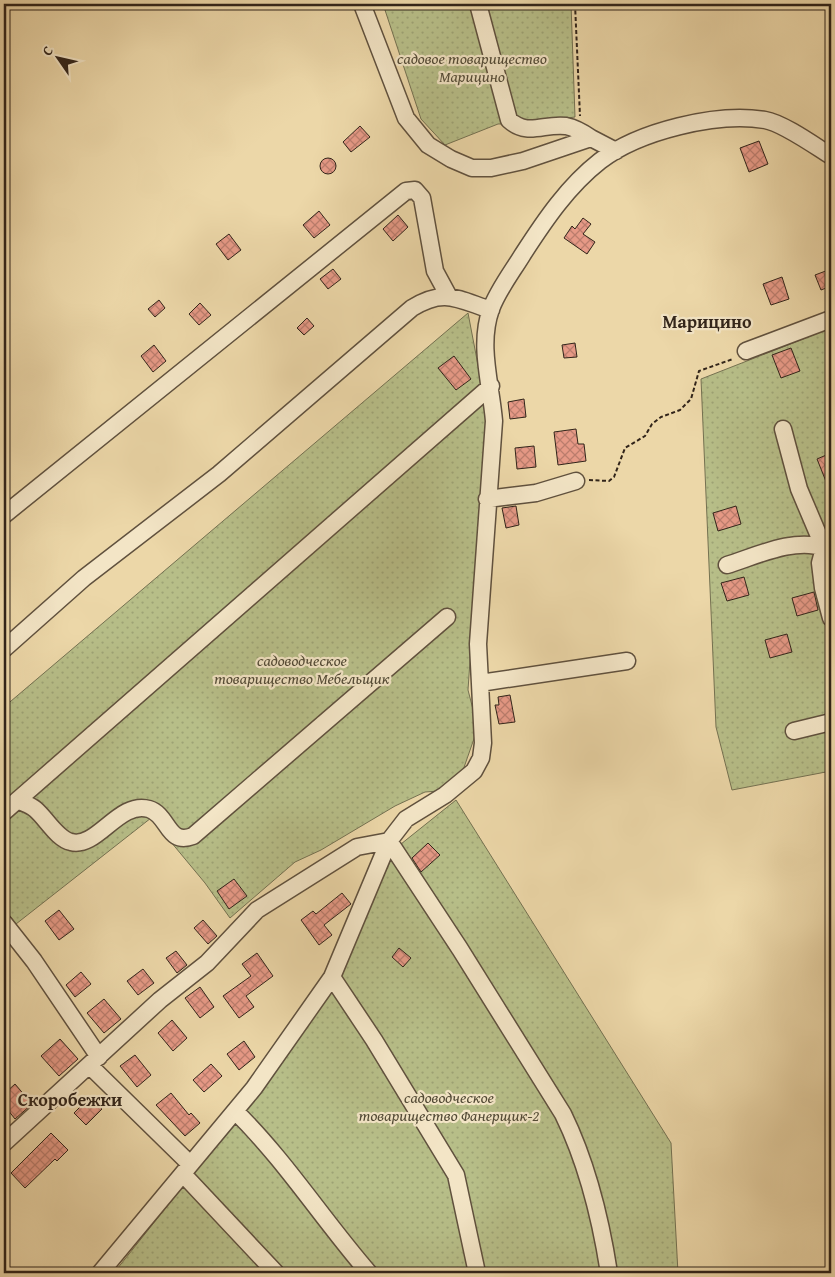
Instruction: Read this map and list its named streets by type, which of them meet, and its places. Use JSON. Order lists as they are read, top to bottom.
{
  "districts": ["Марицино", "Скоробежки"],
  "parks": ["садовое товарищество Марицино", "садоводческое товарищество Мебельщик", "садоводческое товарищество Фанерщик-2"],
  "north": "top left"
}
